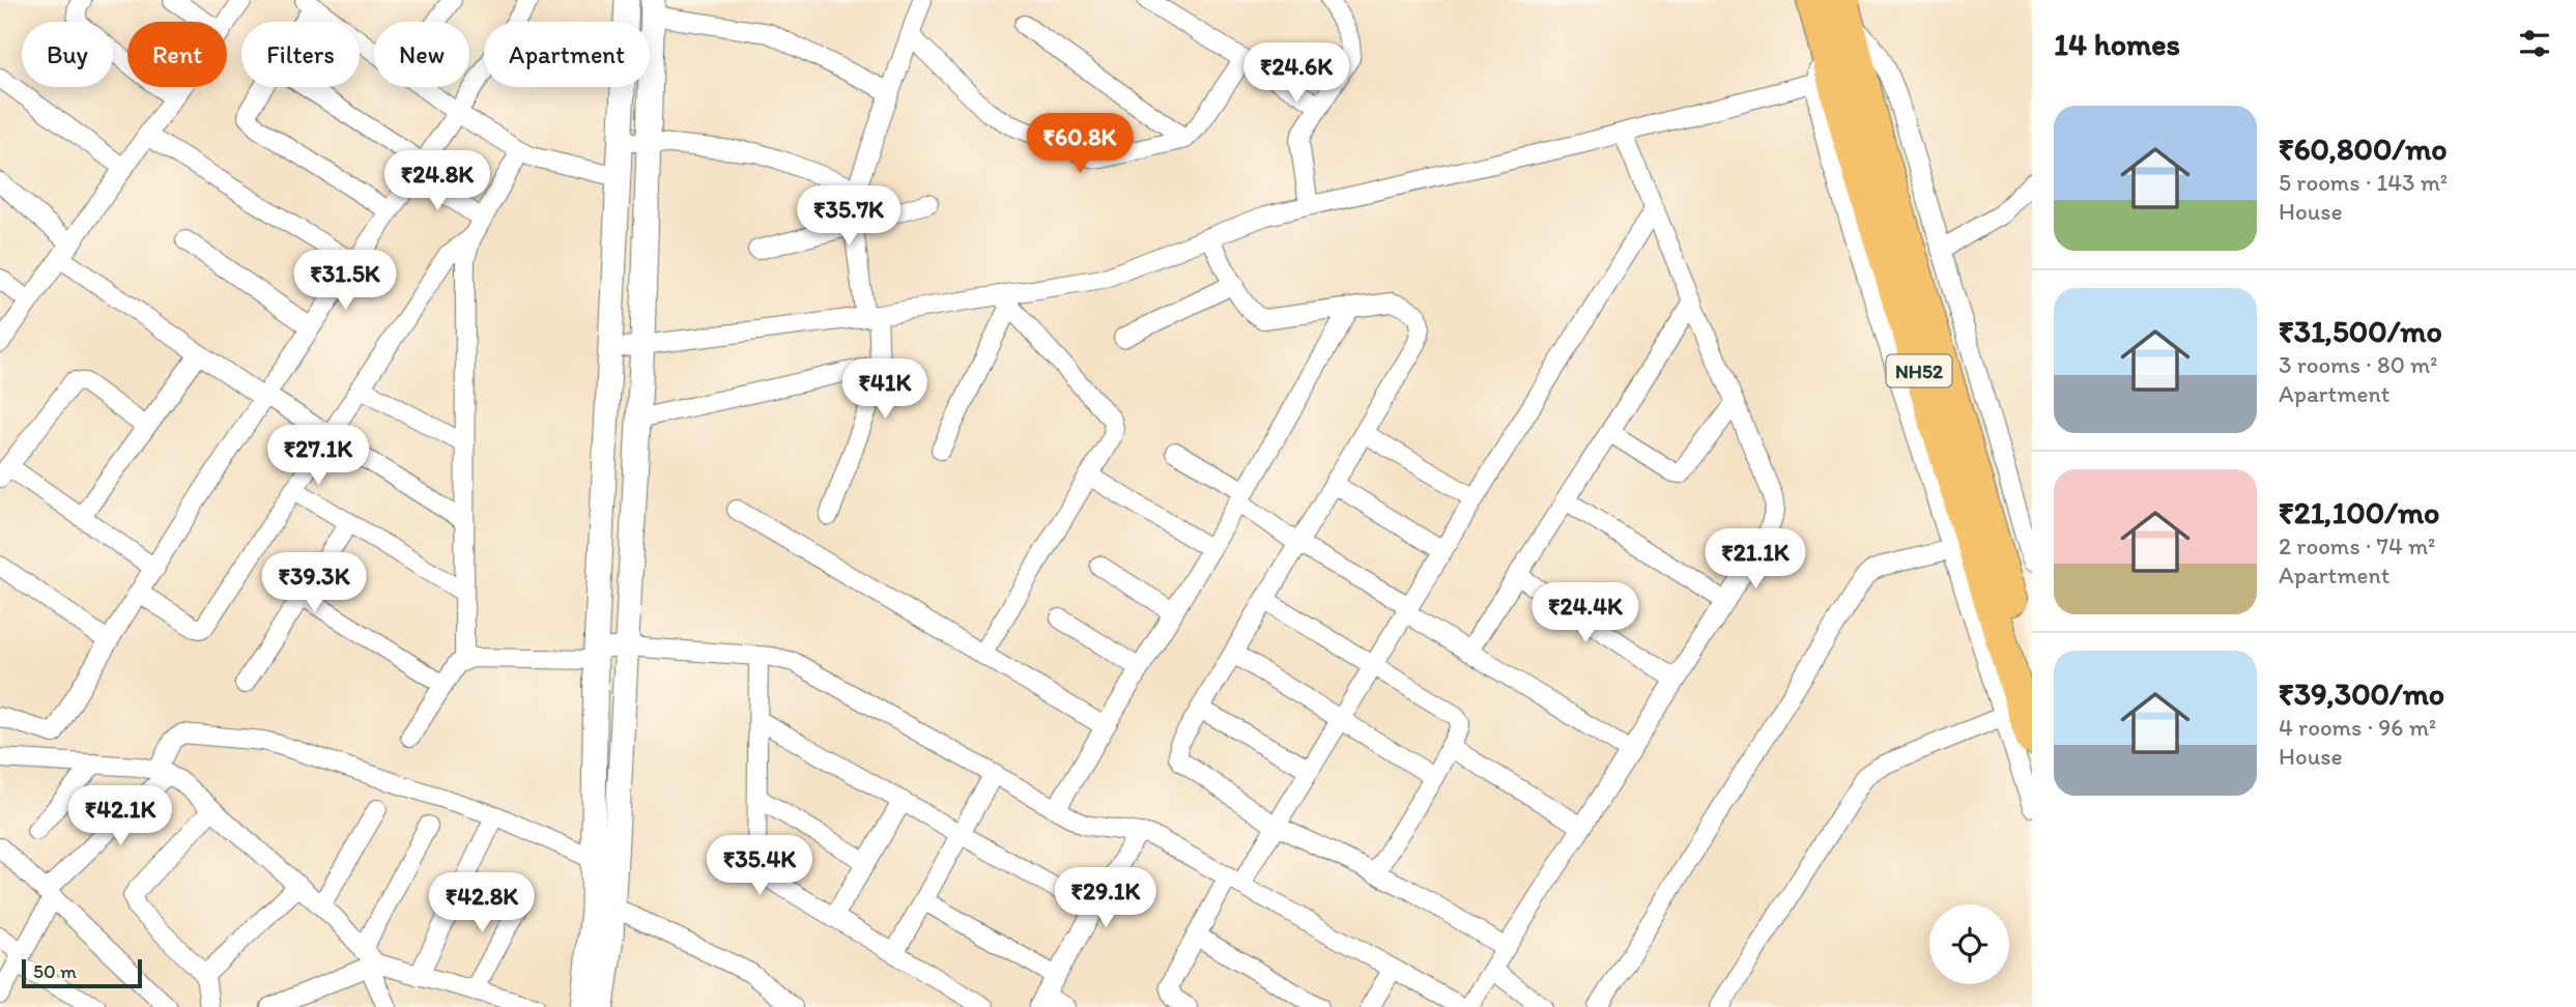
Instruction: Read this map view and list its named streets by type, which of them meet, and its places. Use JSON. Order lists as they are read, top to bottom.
{
  "streets": {
    "highway": ["NH52"]
  },
  "scale_bar": "50 m",
  "page": {
    "heading": "14 homes",
    "chip": [
      "Buy",
      "Rent",
      "Filters",
      "New",
      "Apartment"
    ],
    "price": [
      "₹24.6K",
      "₹60.8K",
      "₹24.8K",
      "₹35.7K",
      "₹31.5K",
      "₹41K",
      "₹27.1K",
      "₹21.1K",
      "₹39.3K",
      "₹24.4K",
      "₹42.1K",
      "₹35.4K",
      "₹29.1K",
      "₹42.8K"
    ],
    "list": [
      {
        "name": "₹60,800/mo",
        "note": "5 rooms · 143 m² · House"
      },
      {
        "name": "₹31,500/mo",
        "note": "3 rooms · 80 m² · Apartment"
      },
      {
        "name": "₹21,100/mo",
        "note": "2 rooms · 74 m² · Apartment"
      },
      {
        "name": "₹39,300/mo",
        "note": "4 rooms · 96 m² · House"
      }
    ],
    "scale": "50 m"
  }
}
